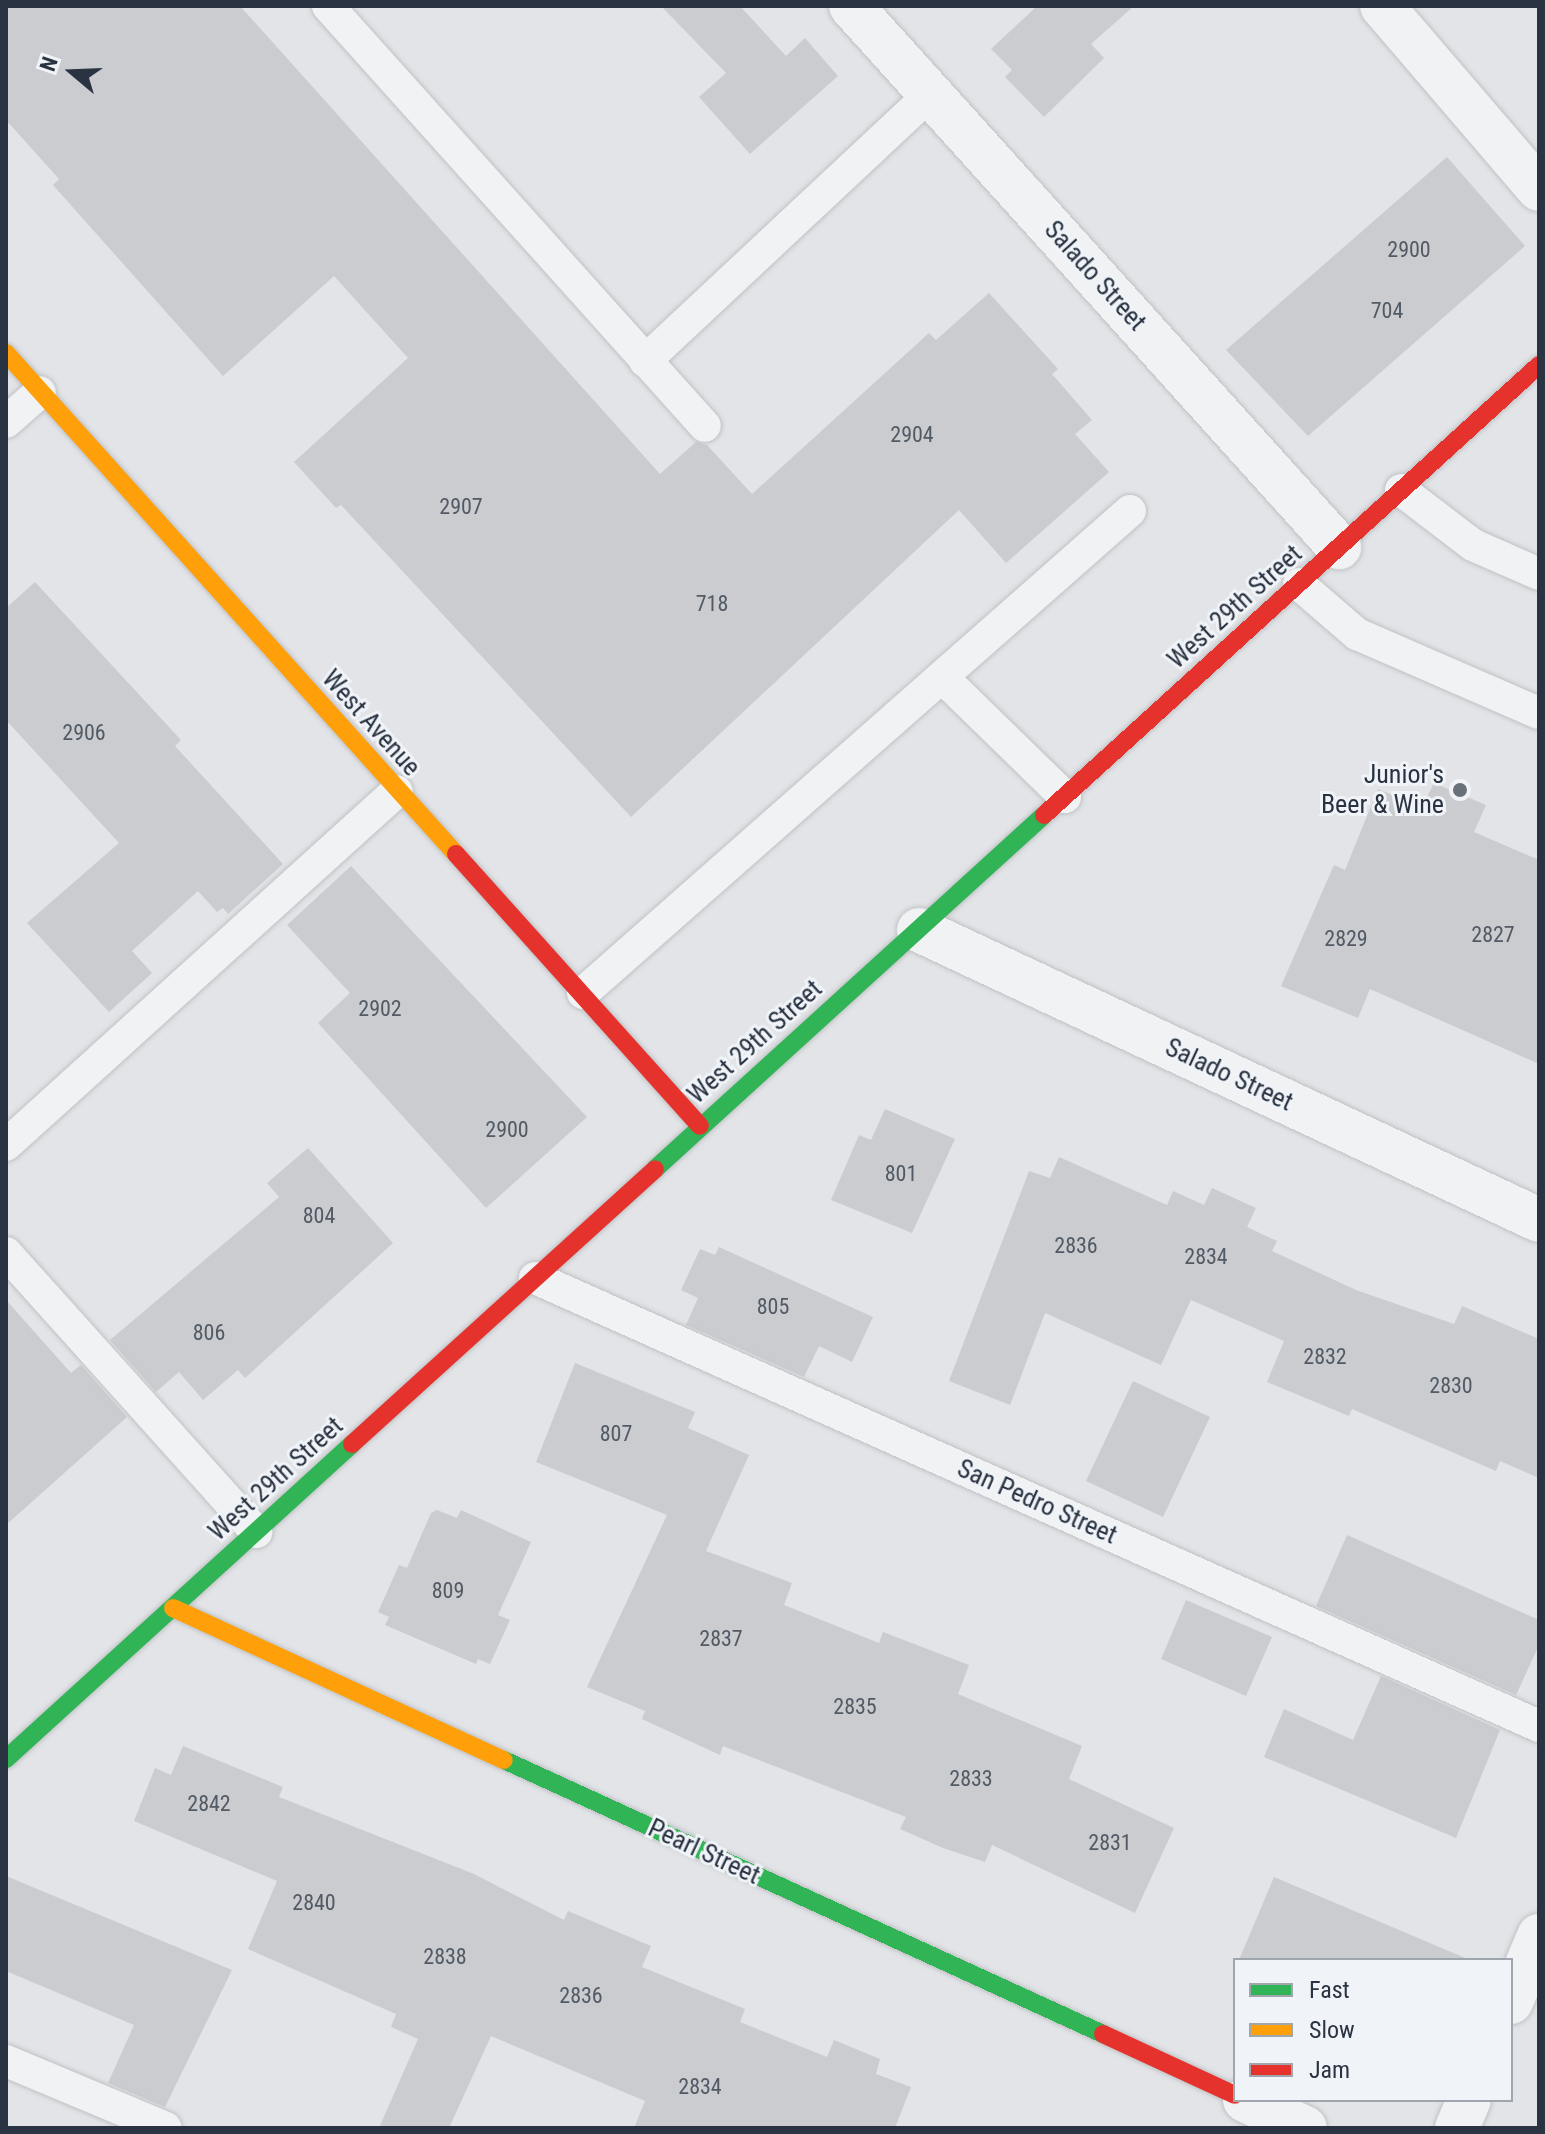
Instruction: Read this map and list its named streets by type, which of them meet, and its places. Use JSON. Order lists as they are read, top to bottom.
{
  "streets": {
    "street": [
      "Salado Street",
      "West 29th Street",
      "West Avenue",
      "Pearl Street"
    ],
    "lane": ["San Pedro Street"]
  },
  "crossings": [
    ["Salado Street", "West 29th Street"],
    ["West 29th Street", "West Avenue"],
    ["West 29th Street", "San Pedro Street"],
    ["West 29th Street", "Pearl Street"]
  ],
  "places": ["Junior's Beer & Wine"],
  "house_numbers": [
    "2900",
    "704",
    "2904",
    "2907",
    "718",
    "2906",
    "2827",
    "2829",
    "2902",
    "2900",
    "801",
    "804",
    "2836",
    "2834",
    "805",
    "806",
    "2832",
    "2830",
    "807",
    "809",
    "2837",
    "2835",
    "2833",
    "2842",
    "2831",
    "2840",
    "2838",
    "2836",
    "2834"
  ],
  "legend": ["Fast", "Slow", "Jam"],
  "north": "left"
}
